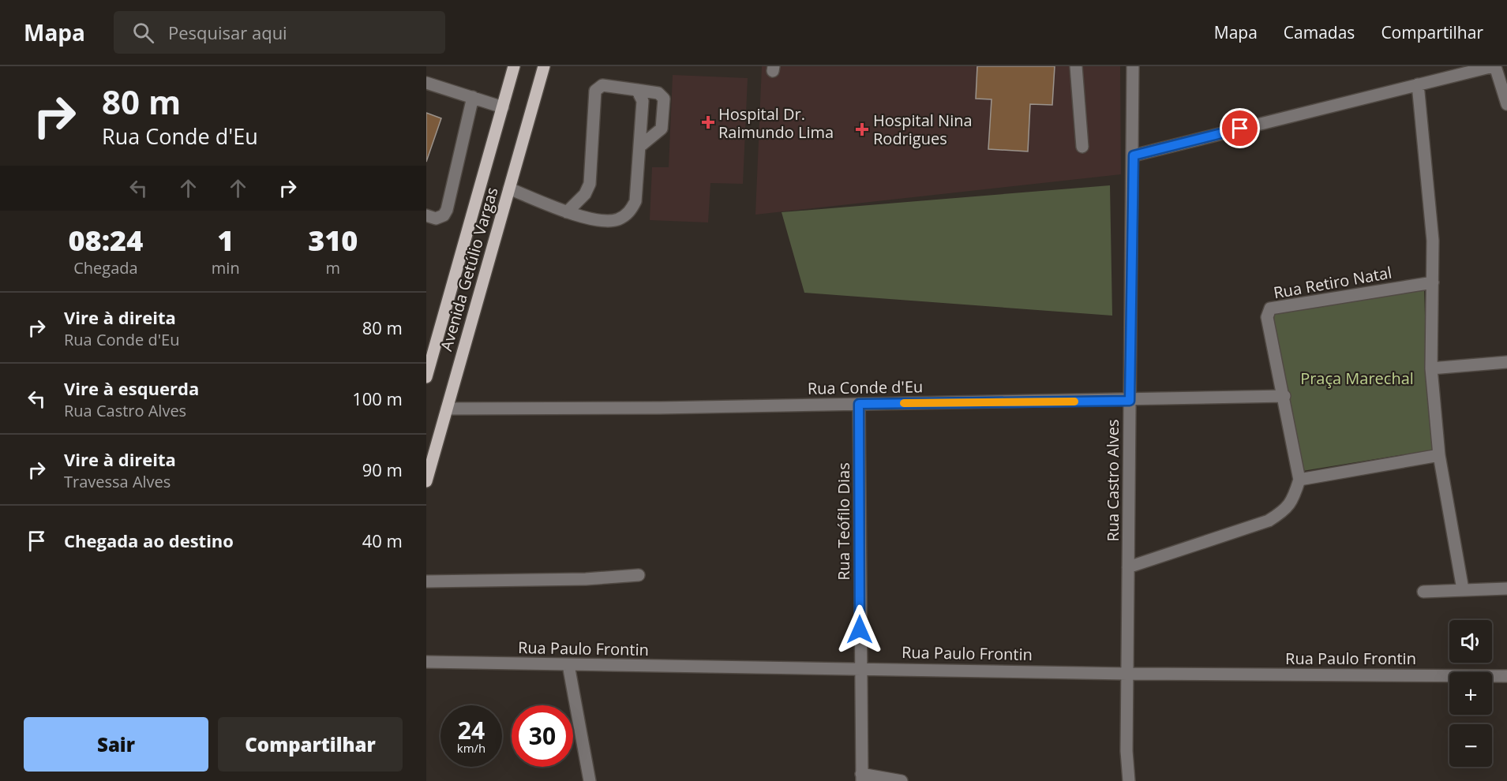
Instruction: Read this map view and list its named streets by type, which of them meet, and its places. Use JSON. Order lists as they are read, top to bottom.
{
  "streets": {
    "main road": ["Avenida Getúlio Vargas"],
    "street": [
      "Rua Retiro Natal",
      "Rua Conde d'Eu",
      "Rua Castro Alves",
      "Rua Teófilo Dias",
      "Rua Paulo Frontin"
    ]
  },
  "crossings": [
    ["Avenida Getúlio Vargas", "Rua Conde d'Eu"],
    ["Rua Retiro Natal", "Rua Conde d'Eu"],
    ["Rua Conde d'Eu", "Rua Castro Alves"],
    ["Rua Conde d'Eu", "Rua Teófilo Dias"],
    ["Rua Castro Alves", "Rua Paulo Frontin"],
    ["Rua Teófilo Dias", "Rua Paulo Frontin"]
  ],
  "parks": ["Praça Marechal"],
  "places": {
    "health": ["Hospital Dr. Raimundo Lima", "Hospital Nina Rodrigues"]
  },
  "page": {
    "header": "Mapa",
    "search": "Pesquisar aqui",
    "nav": ["Mapa", "Camadas", "Compartilhar"],
    "turn": ["80 m", "Rua Conde d'Eu"],
    "eta": [
      "08:24",
      "Chegada",
      "1",
      "min",
      "310",
      "m"
    ],
    "list": [
      {
        "name": "Vire à direita",
        "note": "Rua Conde d'Eu",
        "value": "80 m"
      },
      {
        "name": "Vire à esquerda",
        "note": "Rua Castro Alves",
        "value": "100 m"
      },
      {
        "name": "Vire à direita",
        "note": "Travessa Alves",
        "value": "90 m"
      },
      {
        "name": "Chegada ao destino",
        "value": "40 m"
      }
    ],
    "map_buttons": ["+", "−"],
    "speed": "24 km/h",
    "limit": "30",
    "buttons": ["Sair", "Compartilhar"]
  }
}
